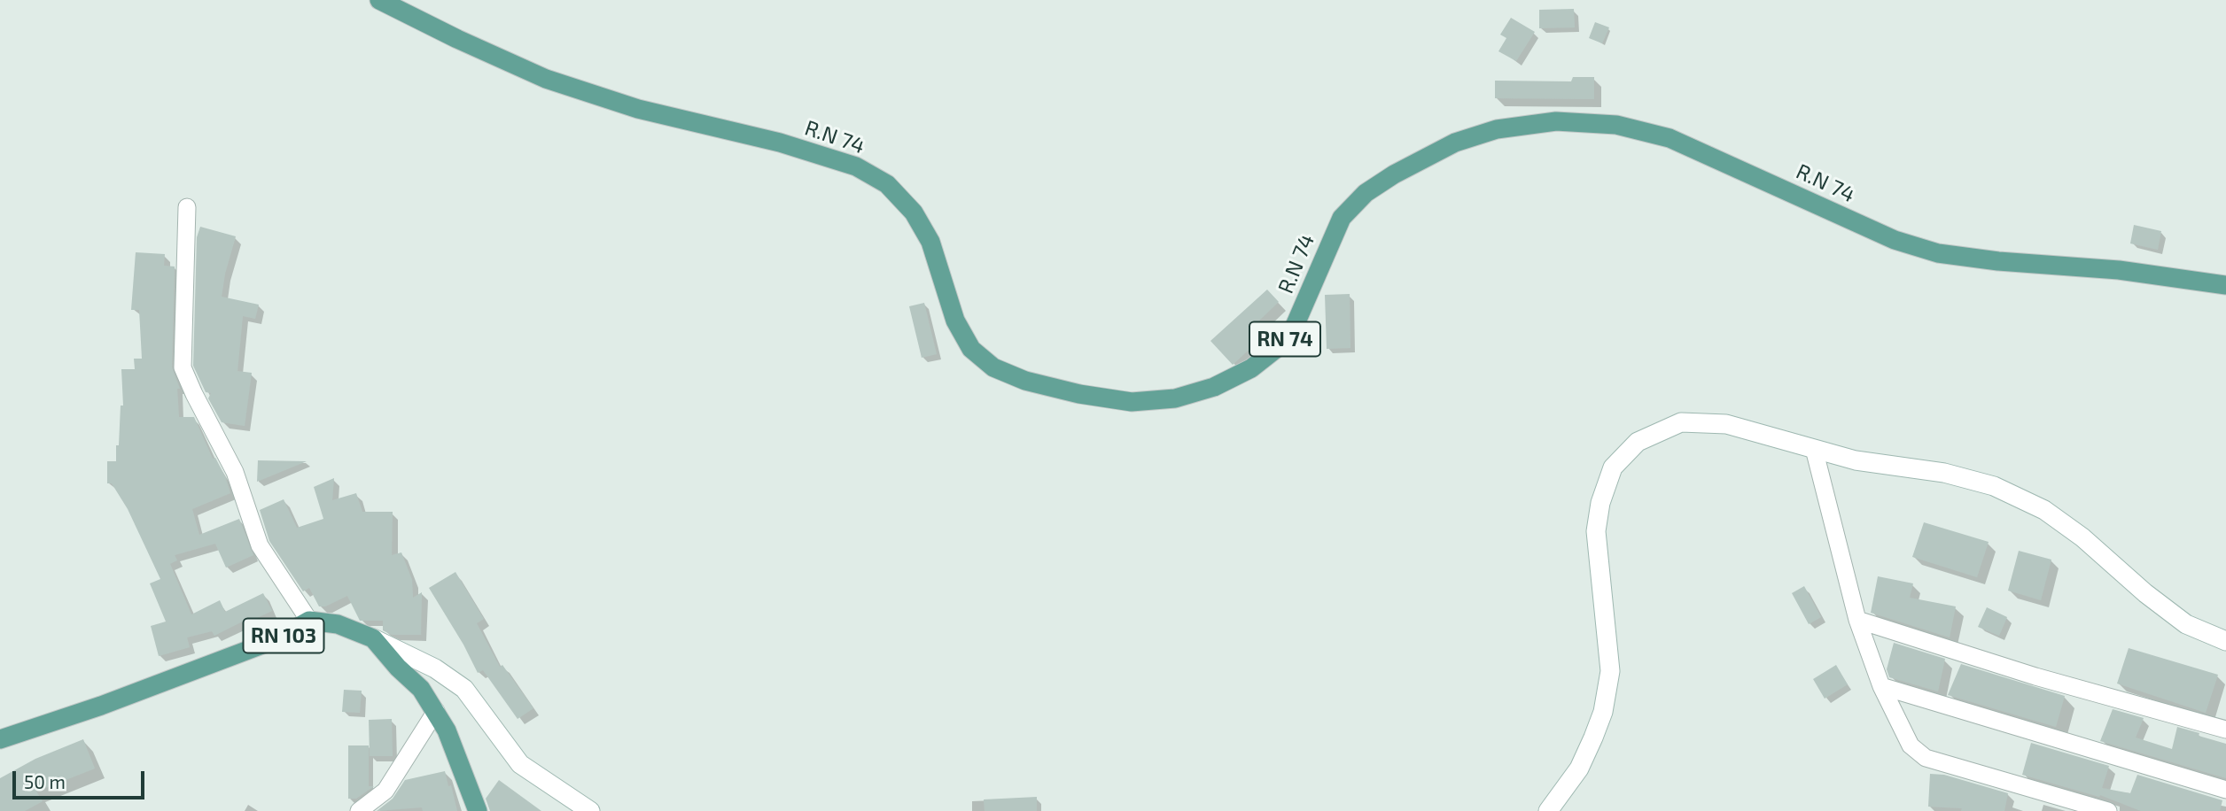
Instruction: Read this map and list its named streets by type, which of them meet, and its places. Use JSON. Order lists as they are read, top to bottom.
{
  "streets": {
    "main road": ["R.N 74", "RN 74", "RN 103"]
  },
  "scale_bar": "50 m"
}
